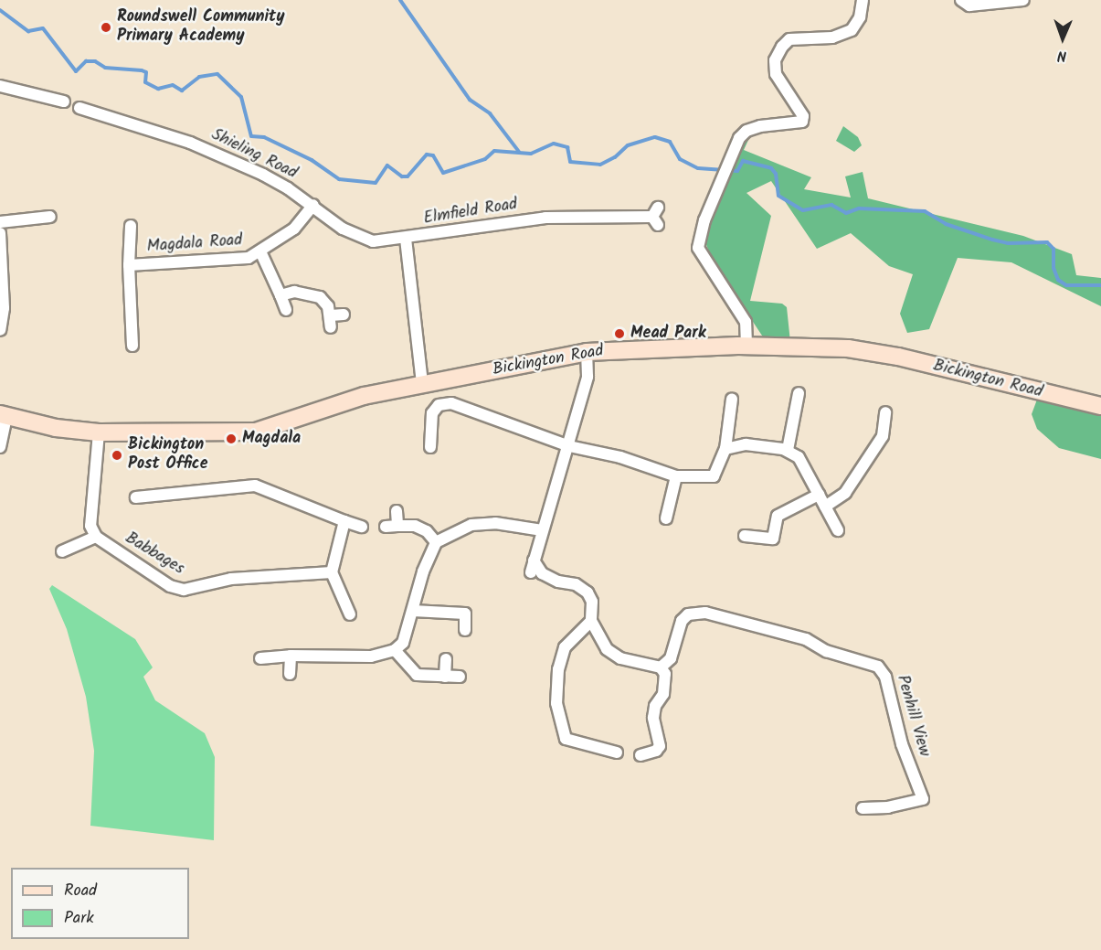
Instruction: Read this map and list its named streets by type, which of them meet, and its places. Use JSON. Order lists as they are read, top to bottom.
{
  "streets": {
    "main road": ["Bickington Road"],
    "street": [
      "Shieling Road",
      "Elmfield Road",
      "Magdala Road",
      "Babbages",
      "Penhill View"
    ]
  },
  "crossings": [
    ["Shieling Road", "Elmfield Road"],
    ["Shieling Road", "Magdala Road"],
    ["Elmfield Road", "Bickington Road"]
  ],
  "places": [
    "Roundswell Community Primary Academy",
    "Mead Park",
    "Magdala",
    "Bickington Post Office"
  ],
  "legend": ["Road", "Park"],
  "north": "bottom"
}
